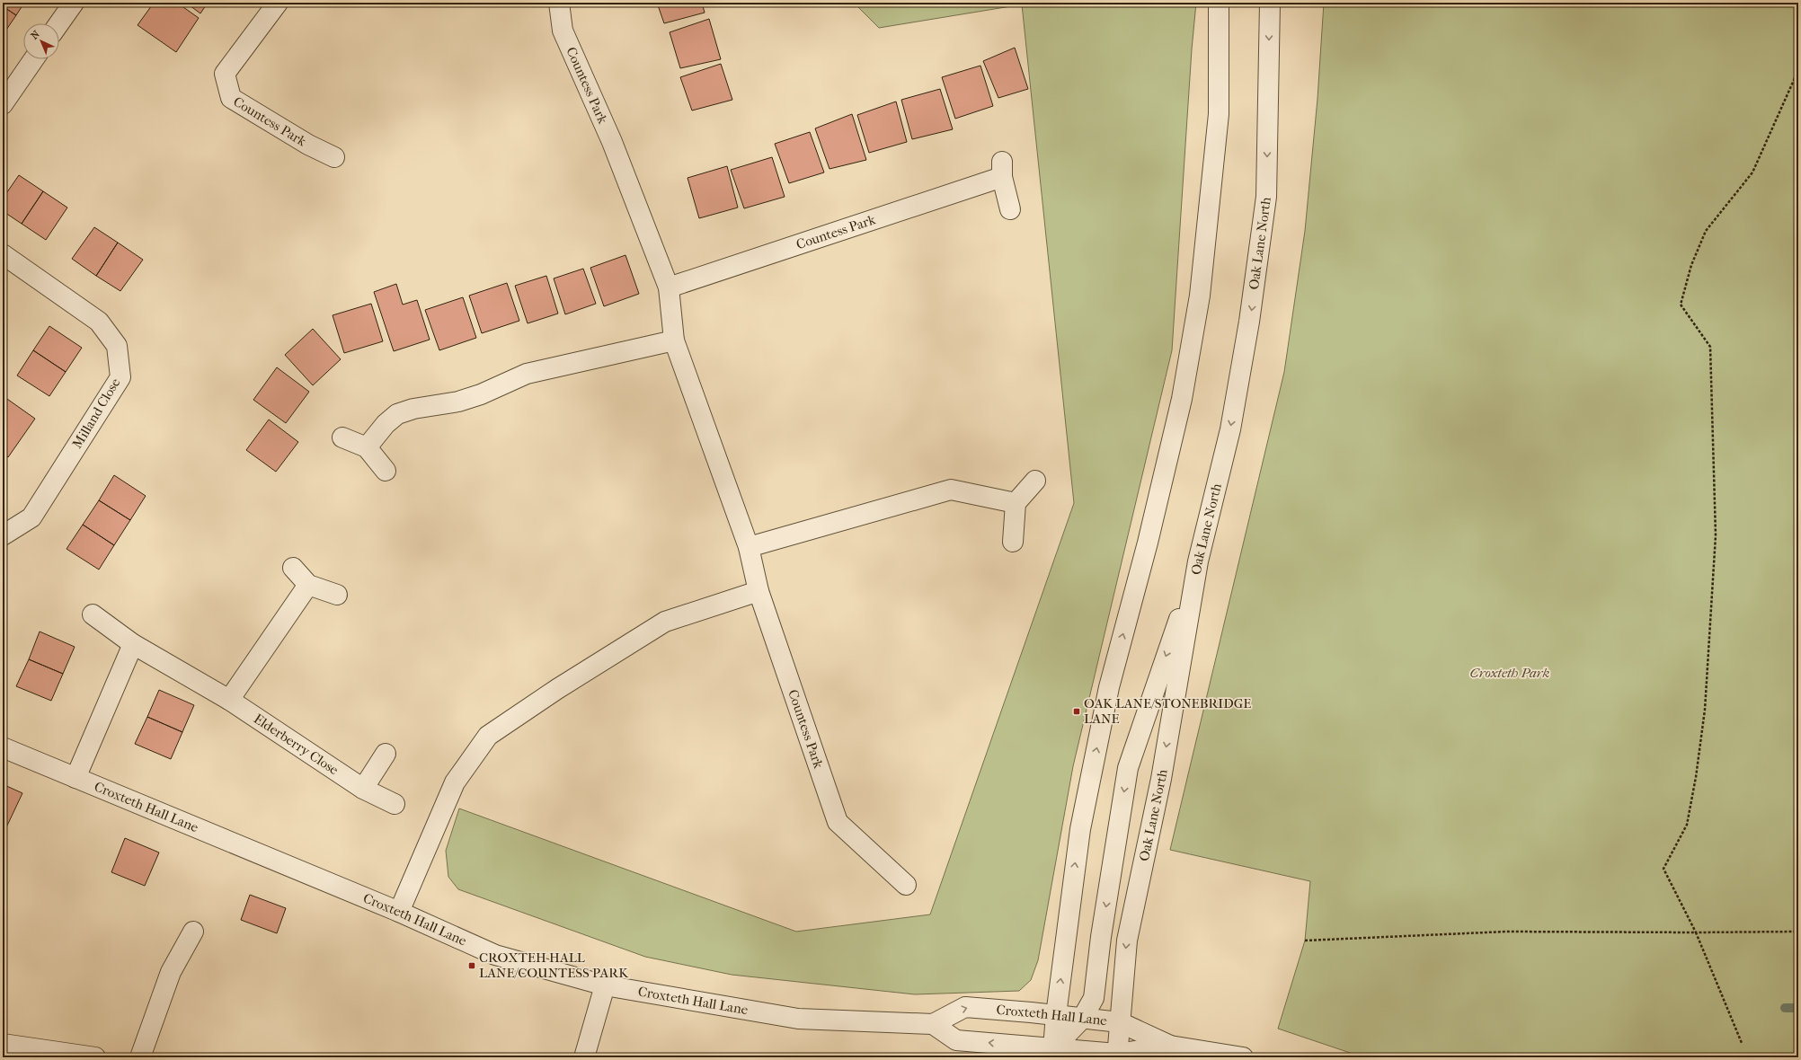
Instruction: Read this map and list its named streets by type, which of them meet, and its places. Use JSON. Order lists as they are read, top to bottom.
{
  "streets": {
    "street": [
      "Countess Park",
      "Oak Lane North",
      "Milland Close",
      "Elderberry Close",
      "Croxteth Hall Lane"
    ]
  },
  "crossings": [
    ["Oak Lane North", "Croxteth Hall Lane"]
  ],
  "parks": ["Croxteth Park"],
  "places": {
    "transit": ["OAK LANE/STONEBRIDGE LANE", "CROXTEH HALL LANE/COUNTESS PARK"]
  },
  "north": "top left"
}
